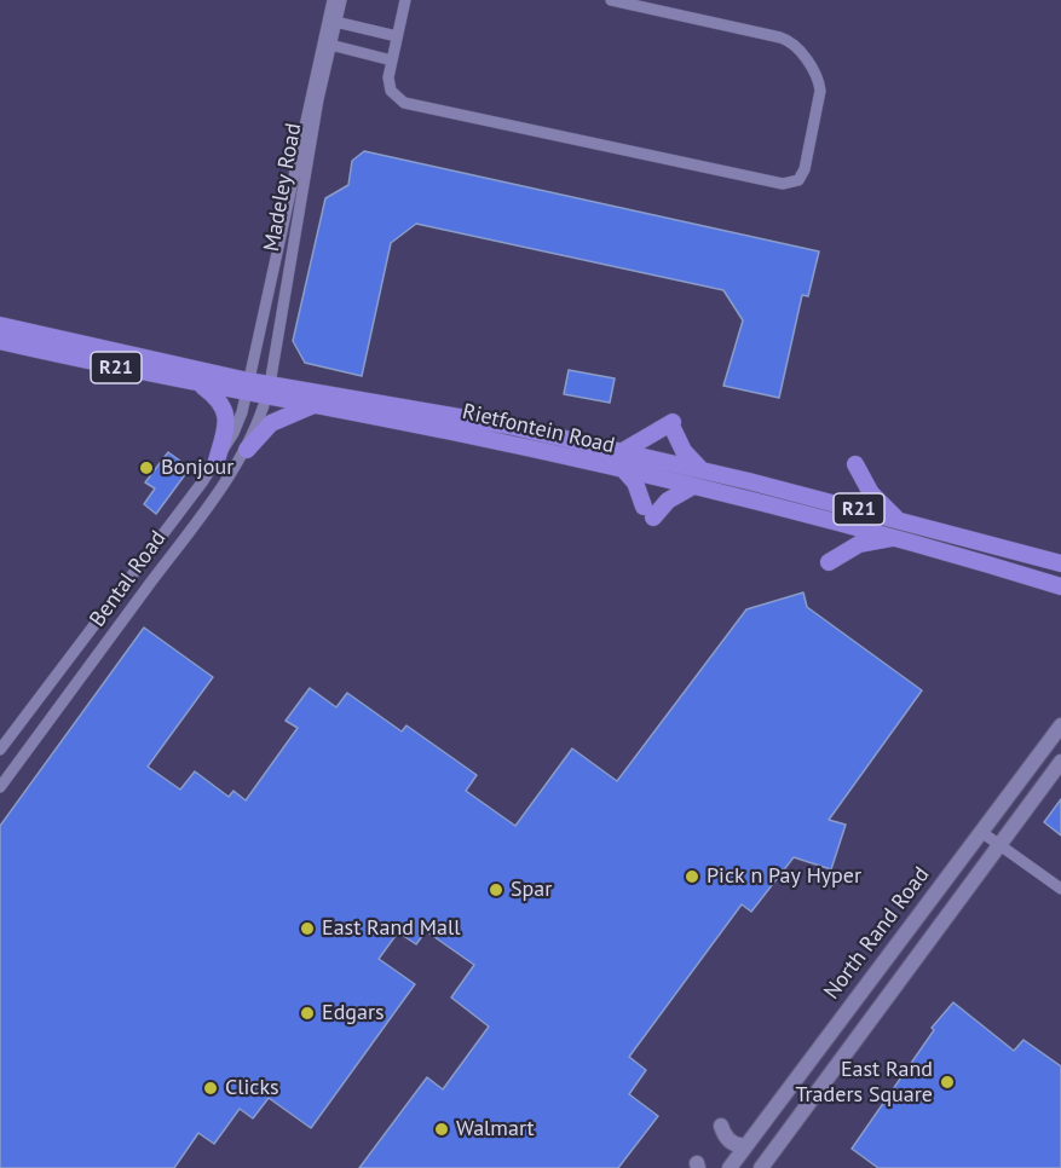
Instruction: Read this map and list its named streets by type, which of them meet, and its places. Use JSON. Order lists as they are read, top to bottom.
{
  "streets": {
    "main road": ["R21", "Rietfontein Road", "North Rand Road"],
    "street": ["Madeley Road", "Bental Road"]
  },
  "crossings": [
    ["Madeley Road", "Rietfontein Road"],
    ["Madeley Road", "Bental Road"],
    ["Rietfontein Road", "Bental Road"]
  ],
  "places": [
    "Bonjour",
    "Pick n Pay Hyper",
    "Spar",
    "East Rand Mall",
    "Edgars",
    "East Rand Traders Square",
    "Clicks",
    "Walmart"
  ]
}
